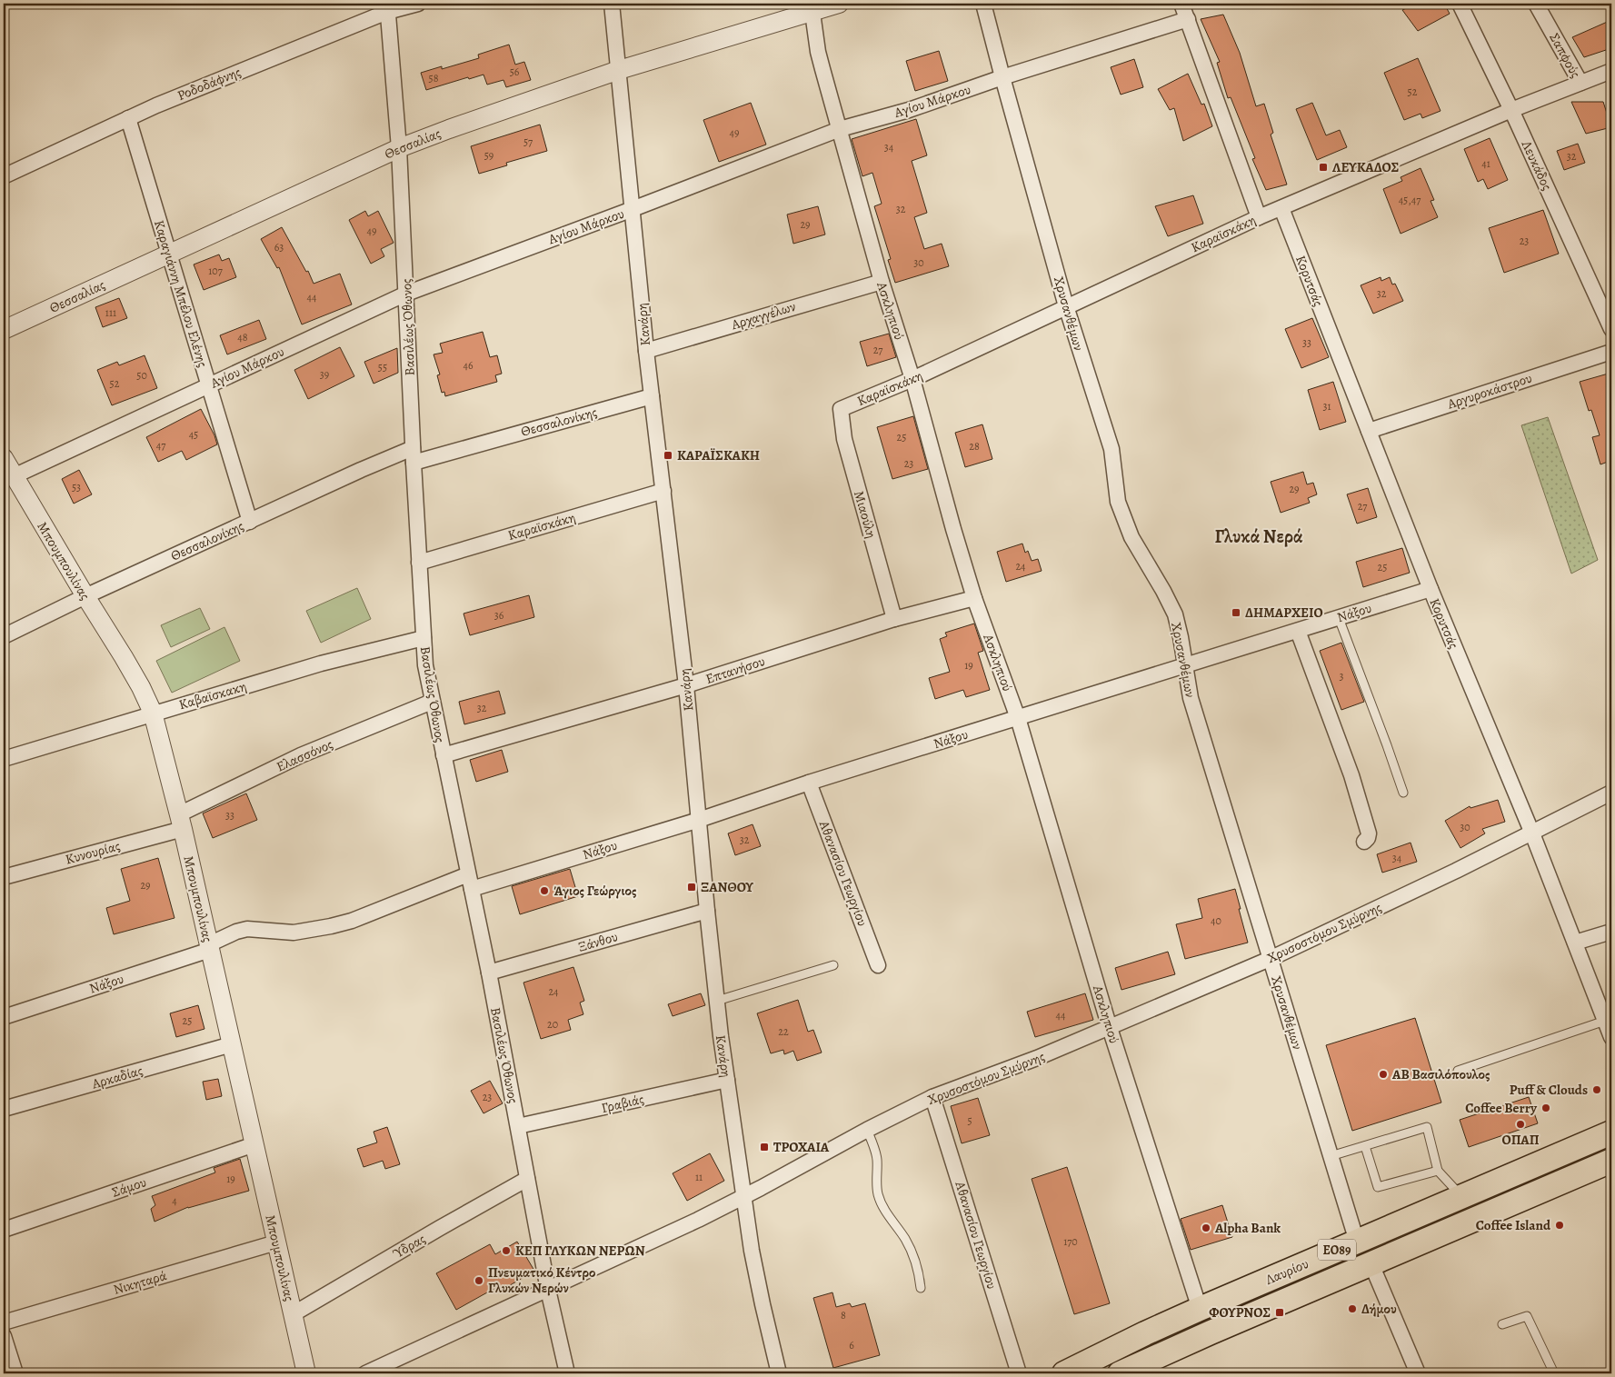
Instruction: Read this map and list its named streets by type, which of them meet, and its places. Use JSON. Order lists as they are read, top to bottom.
{
  "streets": {
    "main road": ["ΕΟ89", "Λαυρίου"],
    "street": [
      "Σαπφούς",
      "Ροδοδάφνης",
      "Αγίου Μάρκου",
      "Θεσσαλίας",
      "Λευκάδος",
      "Καραϊσκάκη",
      "Κορυτσάς",
      "Καραγιάννη Μπέλου Ελένης",
      "Ασκληπιού",
      "Χρυσανθέμων",
      "Αρχαγγέλων",
      "Κανάρη",
      "Βασιλέως Όθωνος",
      "Αργυροκάστρου",
      "Θεσσαλονίκης",
      "Μιαούλη",
      "Μπουμπουλίνας",
      "Νάξου",
      "Επτανήσου",
      "Καβαϊσκακη",
      "Ελασσόνος",
      "Κυνουρίας",
      "Αθανασίου Γεωργίου",
      "Χρυσοστόμου Σμύρνης",
      "Ξάνθου",
      "Αρκαδίας",
      "Γραβιάς",
      "Σάμου",
      "Ύδρας",
      "Νικηταρά"
    ]
  },
  "crossings": [
    ["Σαπφούς", "Καραϊσκάκη"],
    ["Ροδοδάφνης", "Καραγιάννη Μπέλου Ελένης"],
    ["Ροδοδάφνης", "Βασιλέως Όθωνος"],
    ["Αγίου Μάρκου", "Καραγιάννη Μπέλου Ελένης"],
    ["Αγίου Μάρκου", "Ασκληπιού"],
    ["Αγίου Μάρκου", "Χρυσανθέμων"],
    ["Αγίου Μάρκου", "Κανάρη"],
    ["Αγίου Μάρκου", "Βασιλέως Όθωνος"],
    ["Αγίου Μάρκου", "Μπουμπουλίνας"],
    ["Θεσσαλίας", "Καραγιάννη Μπέλου Ελένης"],
    ["Θεσσαλίας", "Ασκληπιού"],
    ["Θεσσαλίας", "Κανάρη"],
    ["Θεσσαλίας", "Βασιλέως Όθωνος"],
    ["Λευκάδος", "Καραϊσκάκη"],
    ["Καραϊσκάκη", "Κορυτσάς"],
    ["Καραϊσκάκη", "Ασκληπιού"],
    ["Καραϊσκάκη", "Χρυσανθέμων"],
    ["Καραϊσκάκη", "Κανάρη"],
    ["Καραϊσκάκη", "Βασιλέως Όθωνος"],
    ["Καραϊσκάκη", "Μιαούλη"],
    ["Κορυτσάς", "Αργυροκάστρου"],
    ["Κορυτσάς", "Νάξου"],
    ["Κορυτσάς", "Χρυσοστόμου Σμύρνης"],
    ["Καραγιάννη Μπέλου Ελένης", "Θεσσαλονίκης"],
    ["Ασκληπιού", "Αρχαγγέλων"],
    ["Ασκληπιού", "Νάξου"],
    ["Ασκληπιού", "Επτανήσου"],
    ["Ασκληπιού", "Χρυσοστόμου Σμύρνης"],
    ["Ασκληπιού", "Λαυρίου"],
    ["Χρυσανθέμων", "Νάξου"],
    ["Χρυσανθέμων", "Χρυσοστόμου Σμύρνης"],
    ["Χρυσανθέμων", "Λαυρίου"],
    ["Αρχαγγέλων", "Κανάρη"],
    ["Κανάρη", "Θεσσαλονίκης"],
    ["Κανάρη", "Νάξου"],
    ["Κανάρη", "Επτανήσου"],
    ["Κανάρη", "Χρυσοστόμου Σμύρνης"],
    ["Κανάρη", "Ξάνθου"],
    ["Κανάρη", "Γραβιάς"],
    ["Βασιλέως Όθωνος", "Θεσσαλονίκης"],
    ["Βασιλέως Όθωνος", "Νάξου"],
    ["Βασιλέως Όθωνος", "Επτανήσου"],
    ["Βασιλέως Όθωνος", "Καβαϊσκακη"],
    ["Βασιλέως Όθωνος", "Ελασσόνος"],
    ["Βασιλέως Όθωνος", "Χρυσοστόμου Σμύρνης"],
    ["Βασιλέως Όθωνος", "Ξάνθου"],
    ["Βασιλέως Όθωνος", "Γραβιάς"],
    ["Βασιλέως Όθωνος", "Ύδρας"],
    ["Θεσσαλονίκης", "Μπουμπουλίνας"],
    ["Μιαούλη", "Επτανήσου"],
    ["Μπουμπουλίνας", "Νάξου"],
    ["Μπουμπουλίνας", "Καβαϊσκακη"],
    ["Μπουμπουλίνας", "Ελασσόνος"],
    ["Μπουμπουλίνας", "Κυνουρίας"],
    ["Μπουμπουλίνας", "Αρκαδίας"],
    ["Μπουμπουλίνας", "Σάμου"],
    ["Μπουμπουλίνας", "Ύδρας"],
    ["Μπουμπουλίνας", "Νικηταρά"],
    ["Νάξου", "Αθανασίου Γεωργίου"],
    ["Ελασσόνος", "Κυνουρίας"],
    ["Αθανασίου Γεωργίου", "Χρυσοστόμου Σμύρνης"]
  ],
  "districts": ["Γλυκά Νερά"],
  "places": {
    "transit": [
      "ΛΕΥΚΑΔΟΣ",
      "ΚΑΡΑΪΣΚΑΚΗ",
      "ΔΗΜΑΡΧΕΙΟ",
      "ΞΑΝΘΟΥ",
      "ΤΡΟΧΑΙΑ",
      "ΦΟΥΡΝΟΣ"
    ],
    "other": [
      "Άγιος Γεώργιος",
      "ΑΒ Βασιλόπουλος",
      "Puff & Clouds",
      "Coffee Berry",
      "ΟΠΑΠ",
      "Coffee Island",
      "Alpha Bank",
      "ΚΕΠ ΓΛΥΚΩΝ ΝΕΡΩΝ",
      "Πνευματικό Κέντρο Γλυκών Νερών",
      "Δήμου"
    ]
  },
  "house_numbers": [
    "56",
    "58",
    "52",
    "49",
    "57",
    "34",
    "59",
    "32",
    "41",
    "45,47",
    "32",
    "29",
    "49",
    "23",
    "63",
    "30",
    "107",
    "32",
    "44",
    "111",
    "48",
    "33",
    "27",
    "46",
    "55",
    "39",
    "50",
    "52",
    "31",
    "45",
    "25",
    "47",
    "28",
    "23",
    "53",
    "29",
    "27",
    "24",
    "25",
    "36",
    "19",
    "3",
    "32",
    "33",
    "30",
    "32",
    "34",
    "29",
    "40",
    "24",
    "44",
    "25",
    "20",
    "22",
    "23",
    "5",
    "11",
    "19",
    "4",
    "170",
    "8",
    "6"
  ]
}
